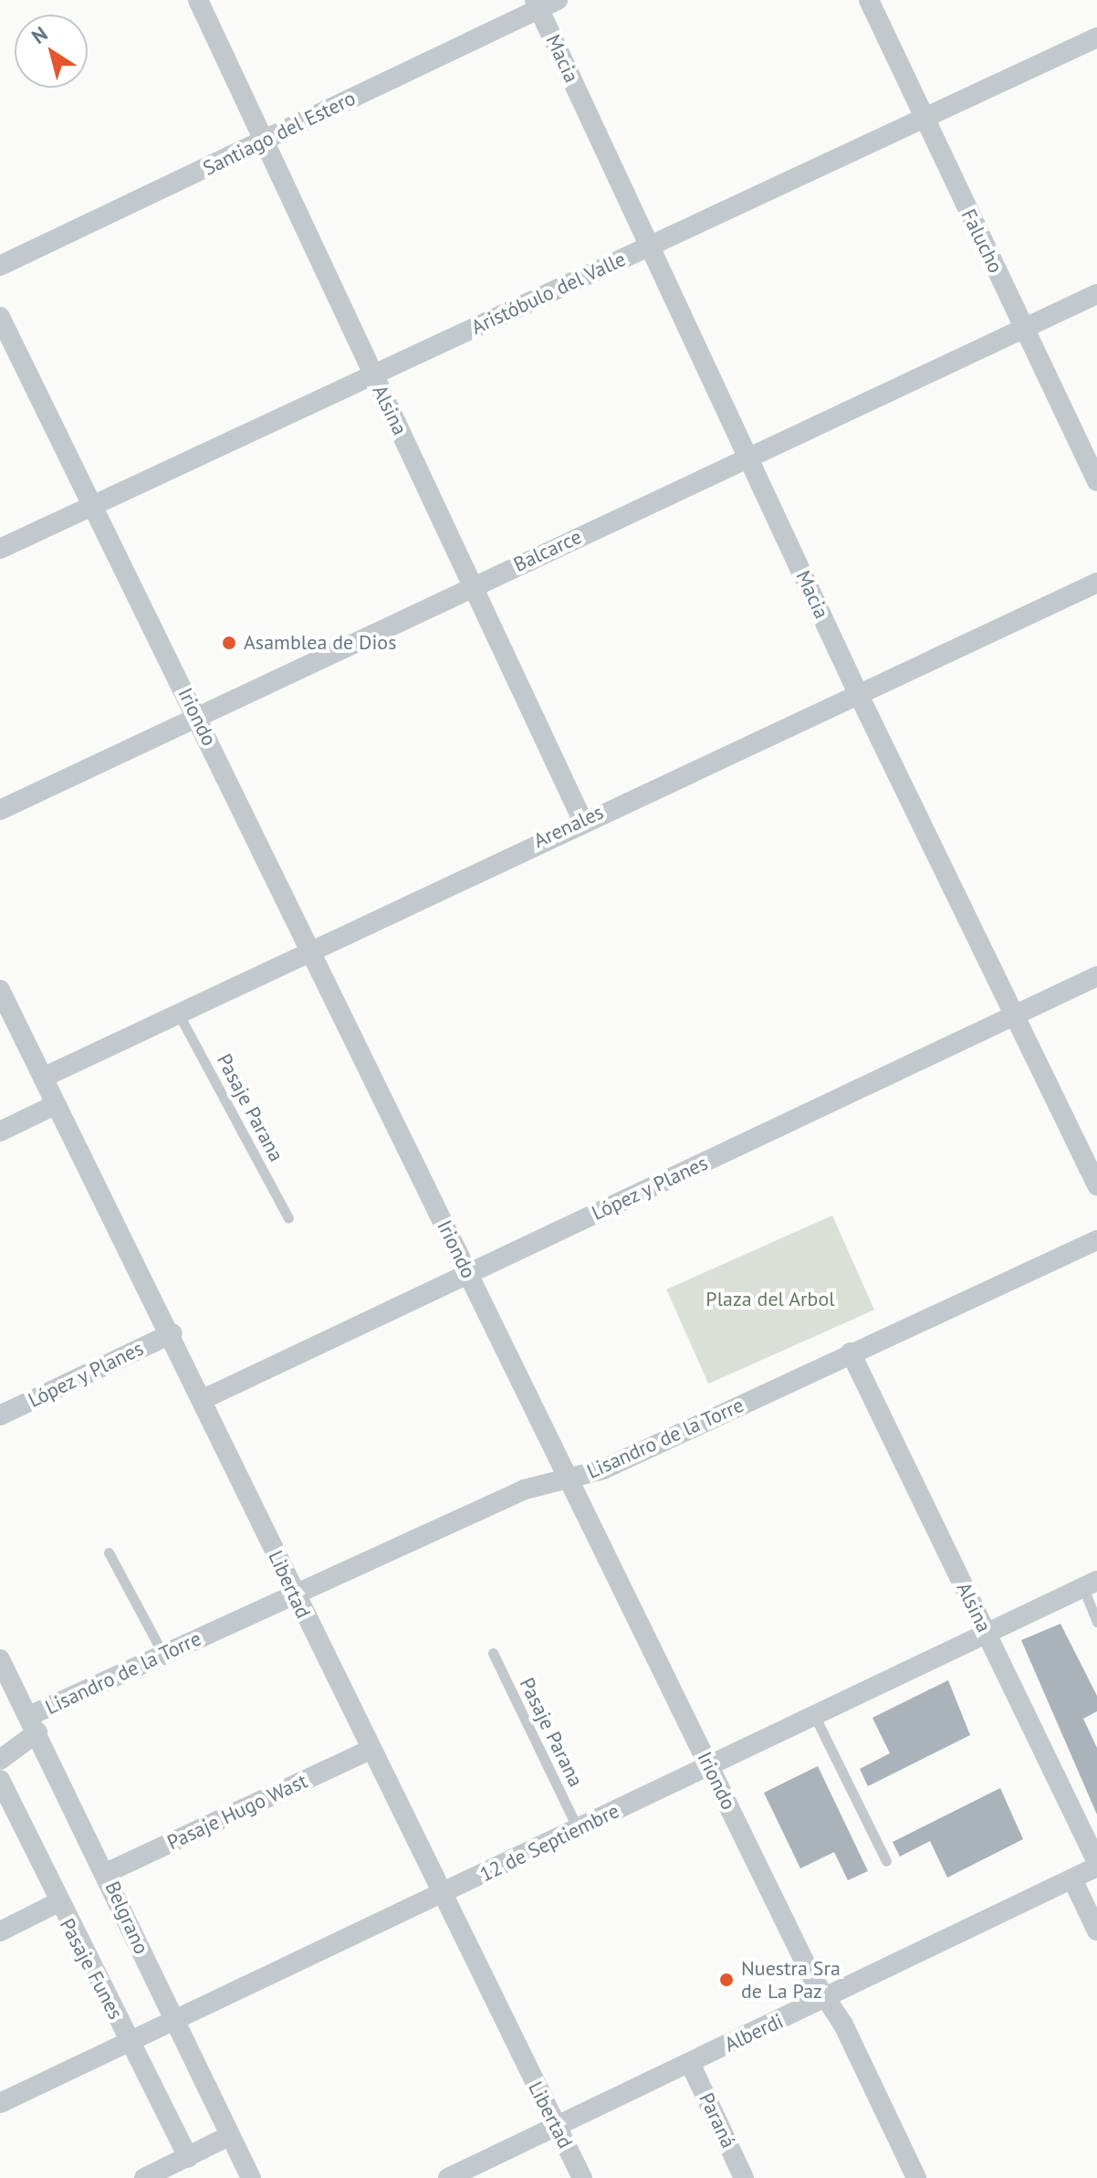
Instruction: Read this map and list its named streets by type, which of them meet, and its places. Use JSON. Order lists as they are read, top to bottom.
{
  "streets": {
    "street": [
      "Macia",
      "Santiago del Estero",
      "Falucho",
      "Aristóbulo del Valle",
      "Alsina",
      "Balcarce",
      "Iriondo",
      "Arenales",
      "López y Planes",
      "Lisandro de la Torre",
      "Libertad",
      "Pasaje Hugo Wast",
      "12 de Septiembre",
      "Belgrano",
      "Pasaje Funes",
      "Alberdi",
      "Paraná"
    ],
    "lane": ["Pasaje Parana"]
  },
  "crossings": [
    ["Macia", "Santiago del Estero"],
    ["Macia", "Aristóbulo del Valle"],
    ["Macia", "Balcarce"],
    ["Macia", "Arenales"],
    ["Macia", "López y Planes"],
    ["Santiago del Estero", "Alsina"],
    ["Falucho", "Aristóbulo del Valle"],
    ["Falucho", "Balcarce"],
    ["Aristóbulo del Valle", "Alsina"],
    ["Aristóbulo del Valle", "Iriondo"],
    ["Alsina", "Balcarce"],
    ["Alsina", "Arenales"],
    ["Alsina", "Lisandro de la Torre"],
    ["Alsina", "12 de Septiembre"],
    ["Alsina", "Alberdi"],
    ["Balcarce", "Iriondo"],
    ["Iriondo", "Arenales"],
    ["Iriondo", "López y Planes"],
    ["Iriondo", "Lisandro de la Torre"],
    ["Iriondo", "12 de Septiembre"],
    ["Iriondo", "Alberdi"],
    ["Arenales", "Pasaje Parana"],
    ["Arenales", "Libertad"],
    ["Pasaje Parana", "12 de Septiembre"],
    ["López y Planes", "Libertad"],
    ["Lisandro de la Torre", "Libertad"],
    ["Lisandro de la Torre", "Belgrano"],
    ["Libertad", "Pasaje Hugo Wast"],
    ["Libertad", "12 de Septiembre"],
    ["Libertad", "Alberdi"],
    ["Pasaje Hugo Wast", "Belgrano"],
    ["12 de Septiembre", "Belgrano"],
    ["12 de Septiembre", "Pasaje Funes"],
    ["Alberdi", "Paraná"]
  ],
  "parks": ["Plaza del Arbol"],
  "places": ["Asamblea de Dios", "Nuestra Sra de La Paz"],
  "north": "top left"
}
